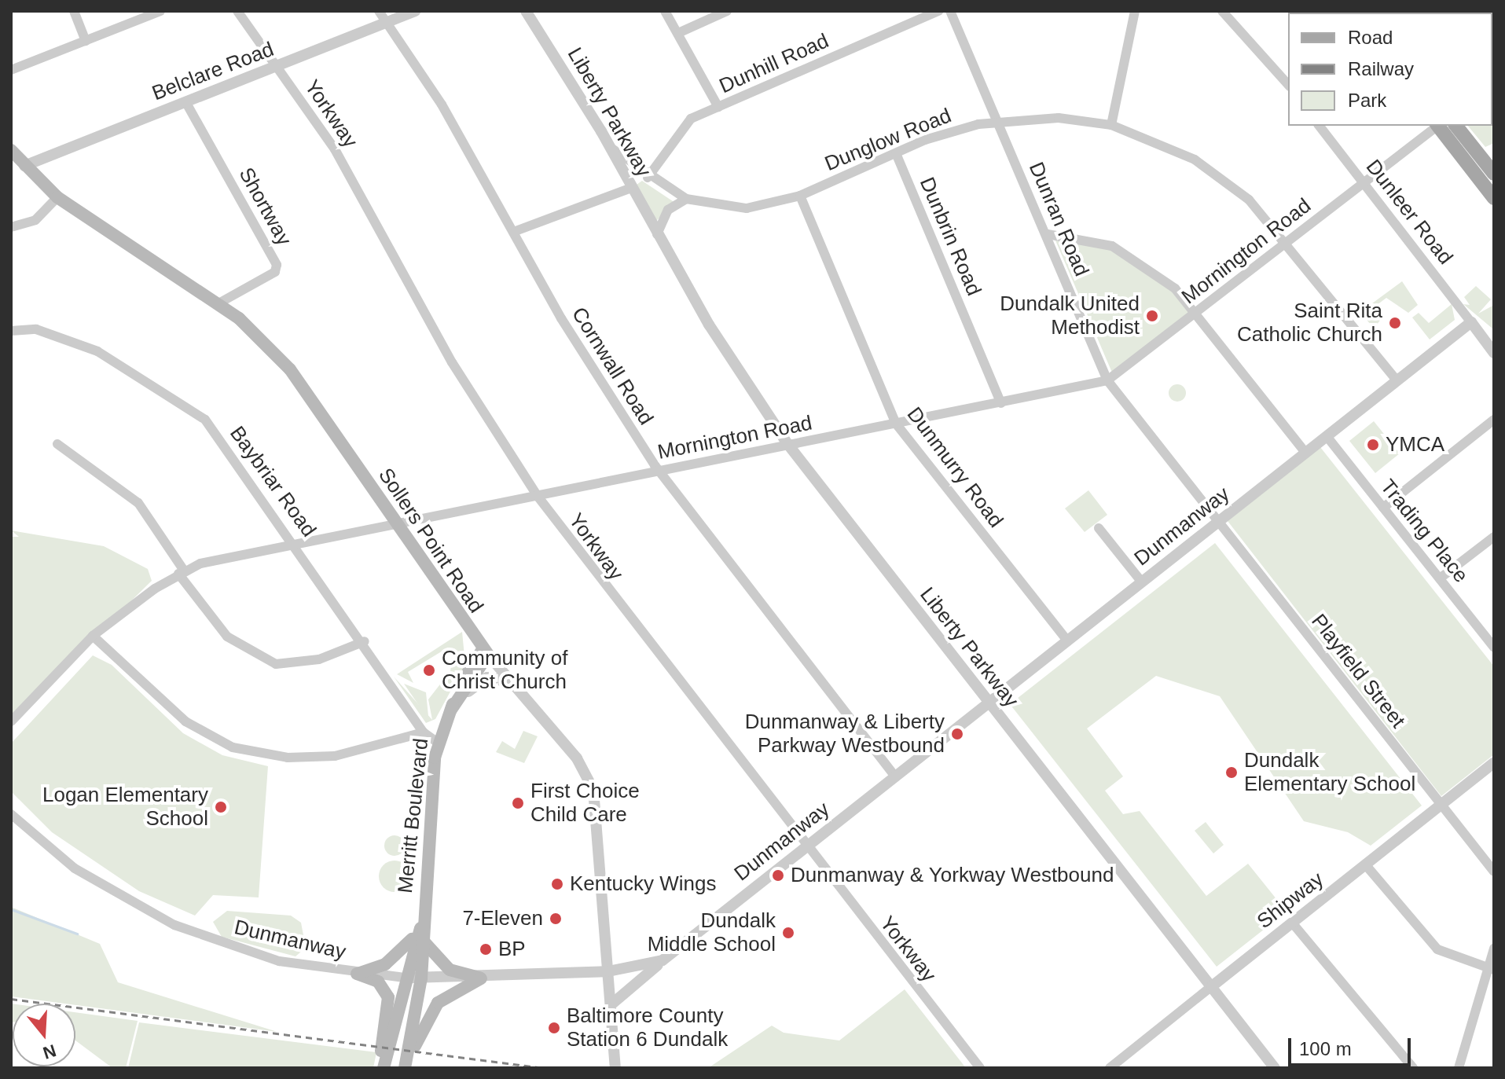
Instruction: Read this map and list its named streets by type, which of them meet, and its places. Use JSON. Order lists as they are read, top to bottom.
{
  "streets": {
    "main road": ["Sollers Point Road", "Merritt Boulevard"],
    "street": [
      "Dunhill Road",
      "Belclare Road",
      "Liberty Parkway",
      "Yorkway",
      "Dunglow Road",
      "Shortway",
      "Dunleer Road",
      "Dunran Road",
      "Dunbrin Road",
      "Mornington Road",
      "Cornwall Road",
      "Dunmurry Road",
      "Baybriar Road",
      "Dunmanway",
      "Trading Place",
      "Playfield Street",
      "Shipway"
    ]
  },
  "crossings": [
    ["Dunhill Road", "Dunglow Road"],
    ["Belclare Road", "Yorkway"],
    ["Belclare Road", "Shortway"],
    ["Belclare Road", "Cornwall Road"],
    ["Belclare Road", "Sollers Point Road"],
    ["Liberty Parkway", "Dunglow Road"],
    ["Liberty Parkway", "Mornington Road"],
    ["Liberty Parkway", "Dunmanway"],
    ["Liberty Parkway", "Shipway"],
    ["Yorkway", "Mornington Road"],
    ["Yorkway", "Dunmanway"],
    ["Dunglow Road", "Dunran Road"],
    ["Dunglow Road", "Dunbrin Road"],
    ["Dunglow Road", "Mornington Road"],
    ["Dunglow Road", "Dunmurry Road"],
    ["Dunglow Road", "Dunmanway"],
    ["Shortway", "Sollers Point Road"],
    ["Dunleer Road", "Mornington Road"],
    ["Dunleer Road", "Dunmanway"],
    ["Dunran Road", "Mornington Road"],
    ["Dunran Road", "Dunmanway"],
    ["Dunran Road", "Playfield Street"],
    ["Dunbrin Road", "Mornington Road"],
    ["Mornington Road", "Cornwall Road"],
    ["Mornington Road", "Dunmurry Road"],
    ["Mornington Road", "Baybriar Road"],
    ["Mornington Road", "Sollers Point Road"],
    ["Cornwall Road", "Dunmanway"],
    ["Dunmurry Road", "Dunmanway"],
    ["Baybriar Road", "Merritt Boulevard"],
    ["Dunmanway", "Trading Place"],
    ["Dunmanway", "Sollers Point Road"],
    ["Dunmanway", "Playfield Street"],
    ["Dunmanway", "Merritt Boulevard"],
    ["Sollers Point Road", "Merritt Boulevard"],
    ["Playfield Street", "Shipway"]
  ],
  "places": [
    "Dundalk United Methodist",
    "Saint Rita Catholic Church",
    "YMCA",
    "Community of Christ Church",
    "Dunmanway & Liberty Parkway Westbound",
    "Dundalk Elementary School",
    "First Choice Child Care",
    "Logan Elementary School",
    "Dunmanway & Yorkway Westbound",
    "Kentucky Wings",
    "7-Eleven",
    "Dundalk Middle School",
    "BP",
    "Baltimore County Station 6 Dundalk"
  ],
  "legend": ["Road", "Railway", "Park"],
  "scale_bar": "100 m",
  "north": "bottom"
}
